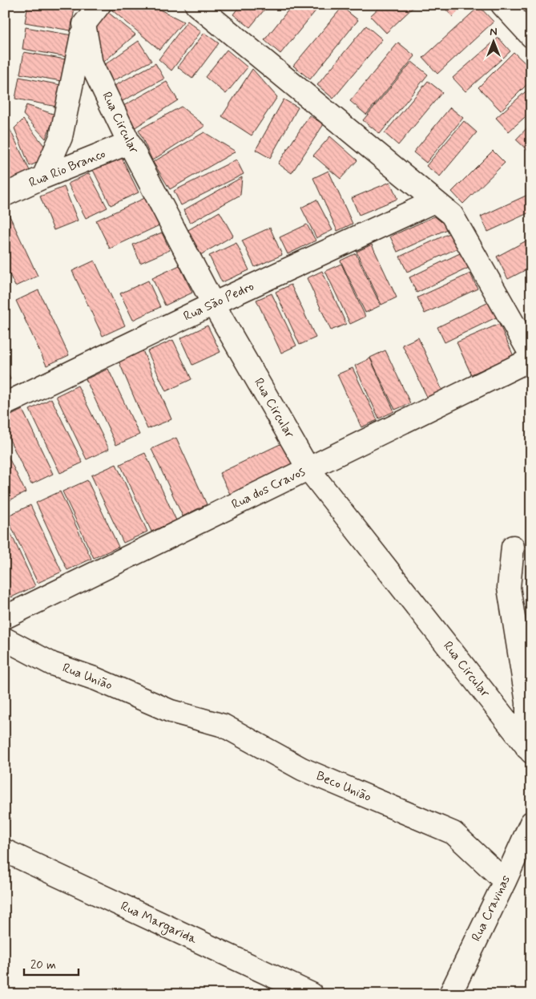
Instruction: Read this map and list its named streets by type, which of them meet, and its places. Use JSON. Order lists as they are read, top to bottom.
{
  "streets": {
    "street": [
      "Rua Circular",
      "Rua Rio Branco",
      "Rua São Pedro",
      "Rua dos Cravos",
      "Rua União",
      "Beco União",
      "Rua Cravinas",
      "Rua Margarida"
    ]
  },
  "crossings": [
    ["Rua Circular", "Rua Rio Branco"],
    ["Rua Circular", "Rua São Pedro"],
    ["Rua Circular", "Rua dos Cravos"],
    ["Rua União", "Beco União"],
    ["Beco União", "Rua Cravinas"]
  ],
  "scale_bar": "20 m",
  "north": "top"
}
